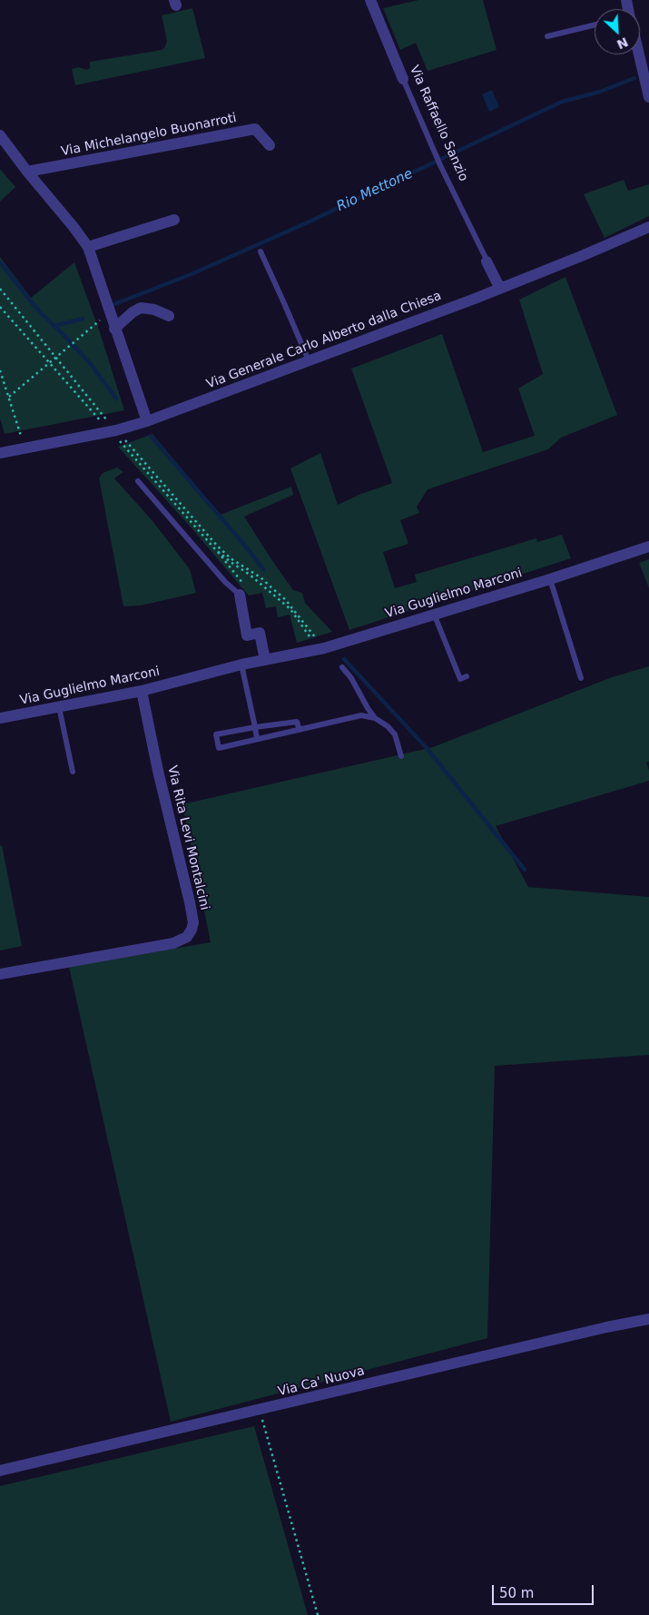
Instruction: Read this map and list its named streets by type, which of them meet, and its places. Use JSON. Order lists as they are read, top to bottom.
{
  "streets": {
    "street": [
      "Via Raffaello Sanzio",
      "Via Michelangelo Buonarroti",
      "Via Generale Carlo Alberto dalla Chiesa",
      "Via Guglielmo Marconi",
      "Via Rita Levi Montalcini",
      "Via Ca' Nuova"
    ]
  },
  "crossings": [
    ["Via Raffaello Sanzio", "Via Generale Carlo Alberto dalla Chiesa"],
    ["Via Guglielmo Marconi", "Via Rita Levi Montalcini"]
  ],
  "water": ["Rio Mettone"],
  "scale_bar": "50 m",
  "north": "bottom right"
}
